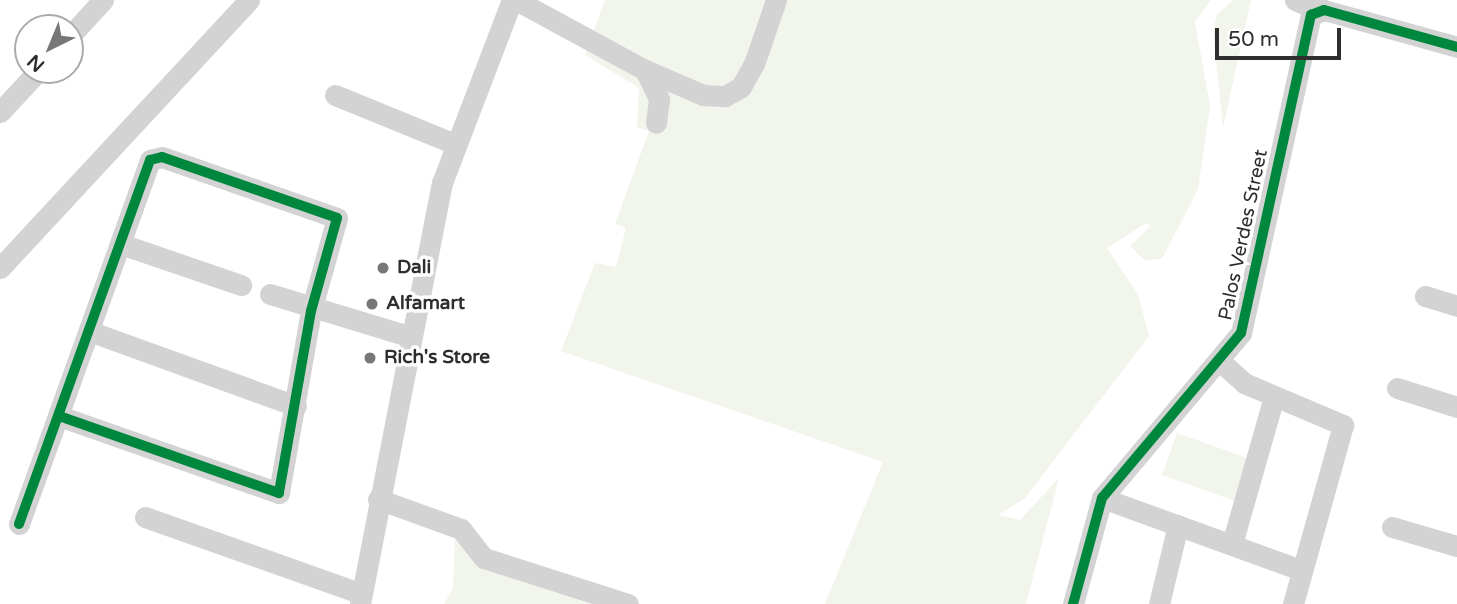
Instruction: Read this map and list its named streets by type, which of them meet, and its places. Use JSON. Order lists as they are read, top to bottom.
{
  "streets": {
    "street": ["Palos Verdes Street"]
  },
  "places": ["Dali", "Alfamart", "Rich's Store"],
  "scale_bar": "50 m",
  "north": "bottom left"
}
